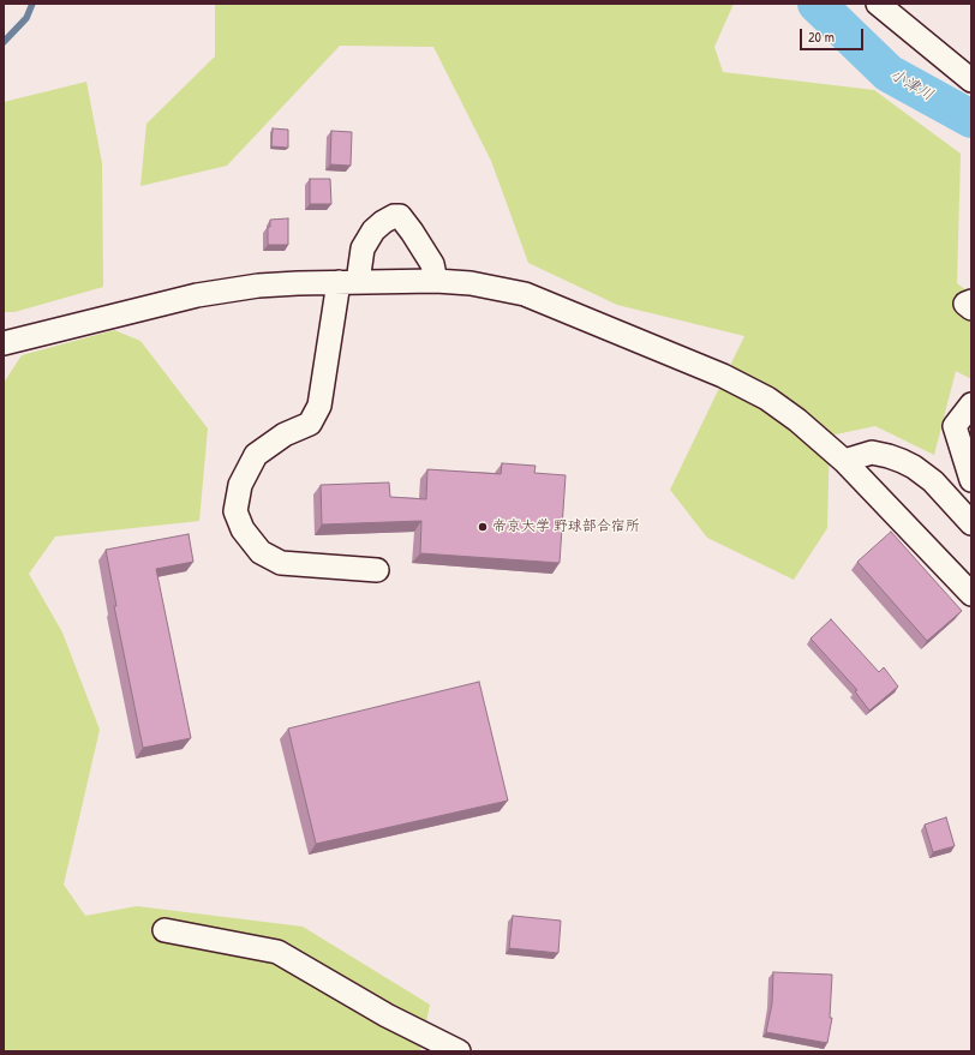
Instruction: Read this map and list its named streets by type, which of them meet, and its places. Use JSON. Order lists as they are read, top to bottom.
{
  "water": ["小津川"],
  "places": ["帝京大学 野球部合宿所"],
  "scale_bar": "20 m"
}
